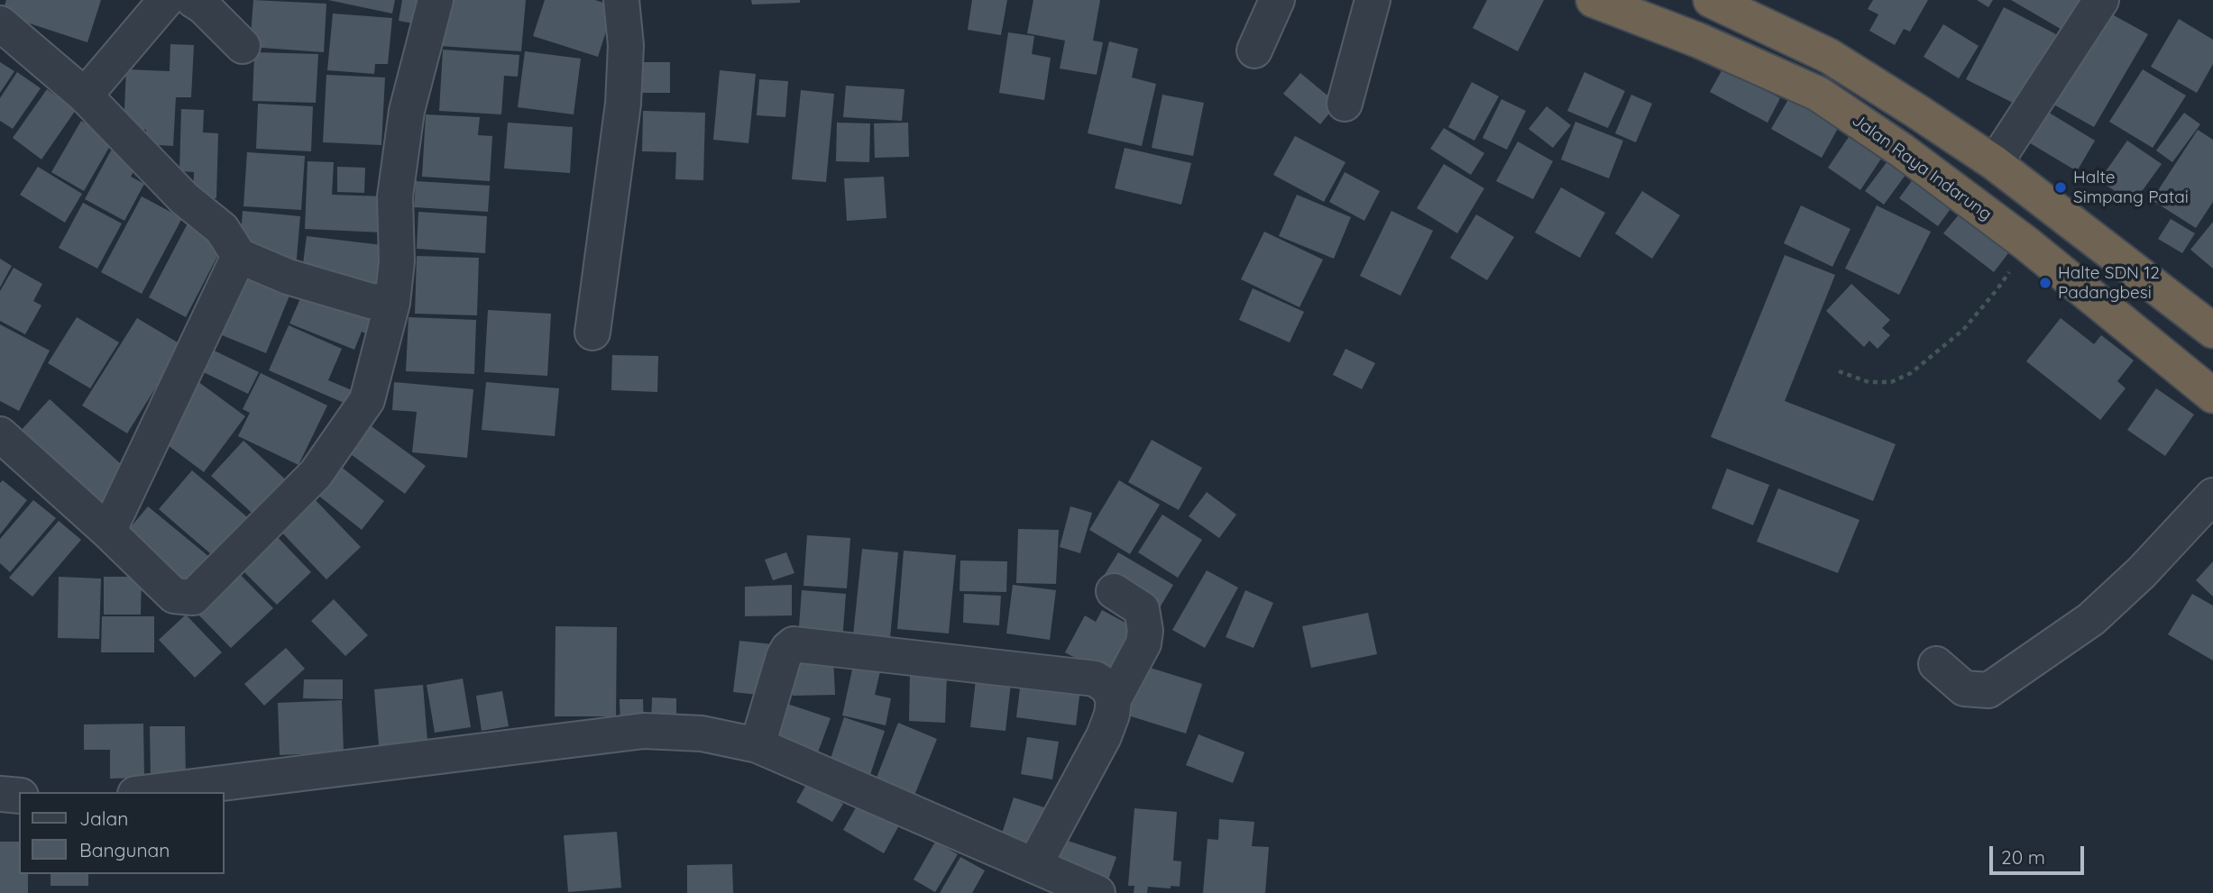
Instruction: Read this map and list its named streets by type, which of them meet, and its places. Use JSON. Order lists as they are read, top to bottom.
{
  "streets": {
    "highway": ["Jalan Raya Indarung"]
  },
  "places": ["Halte Simpang Patai", "Halte SDN 12 Padangbesi"],
  "legend": ["Jalan", "Bangunan"],
  "scale_bar": "20 m"
}
